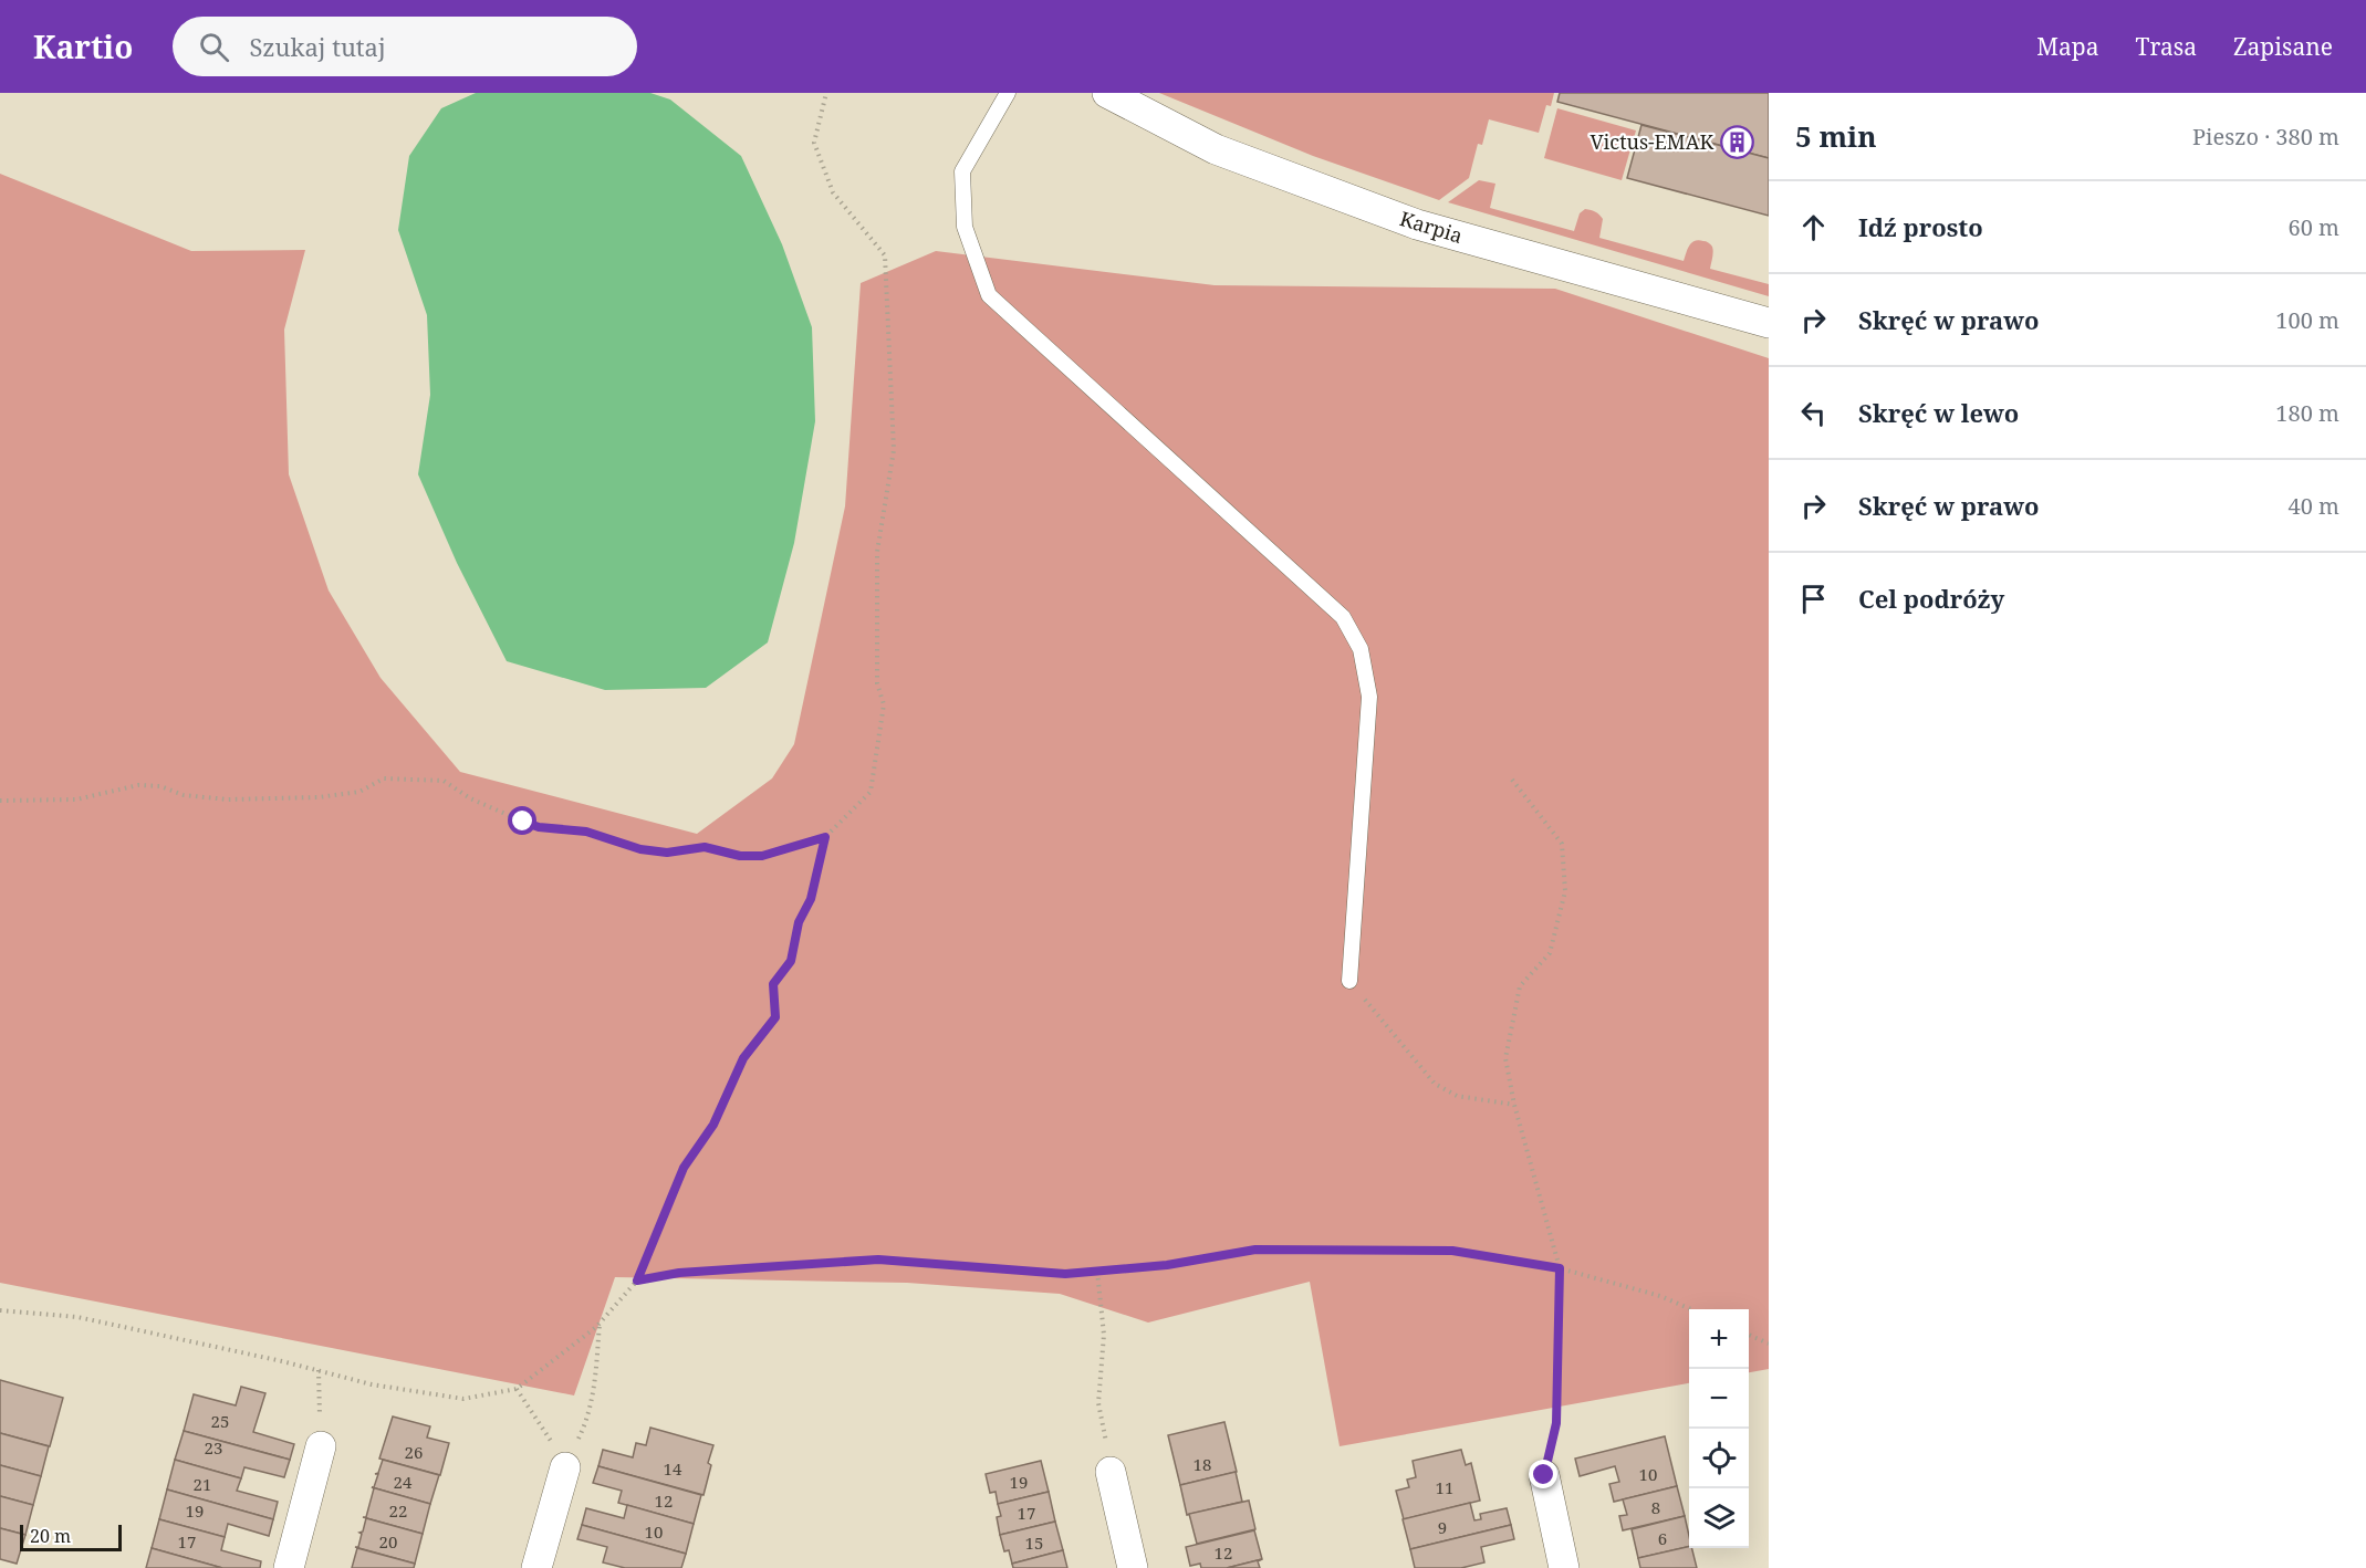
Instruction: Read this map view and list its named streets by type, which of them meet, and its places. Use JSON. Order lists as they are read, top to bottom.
{
  "streets": {
    "street": ["Karpia"]
  },
  "places": {
    "building": ["Victus-EMAK"]
  },
  "house_numbers": [
    "25",
    "23",
    "26",
    "18",
    "14",
    "10",
    "24",
    "19",
    "21",
    "11",
    "12",
    "8",
    "19",
    "22",
    "17",
    "9",
    "10",
    "6",
    "17",
    "20",
    "15",
    "12"
  ],
  "scale_bar": "20 m",
  "page": {
    "header": "Kartio",
    "search": "Szukaj tutaj",
    "nav": ["Mapa", "Trasa", "Zapisane"],
    "heading": ["5 min", "Pieszo · 380 m"],
    "list": [
      ["Idź prosto", "60 m"],
      ["Skręć w prawo", "100 m"],
      ["Skręć w lewo", "180 m"],
      ["Skręć w prawo", "40 m"],
      "Cel podróży"
    ],
    "map_buttons": ["+", "−"],
    "scale": "20 m"
  }
}
